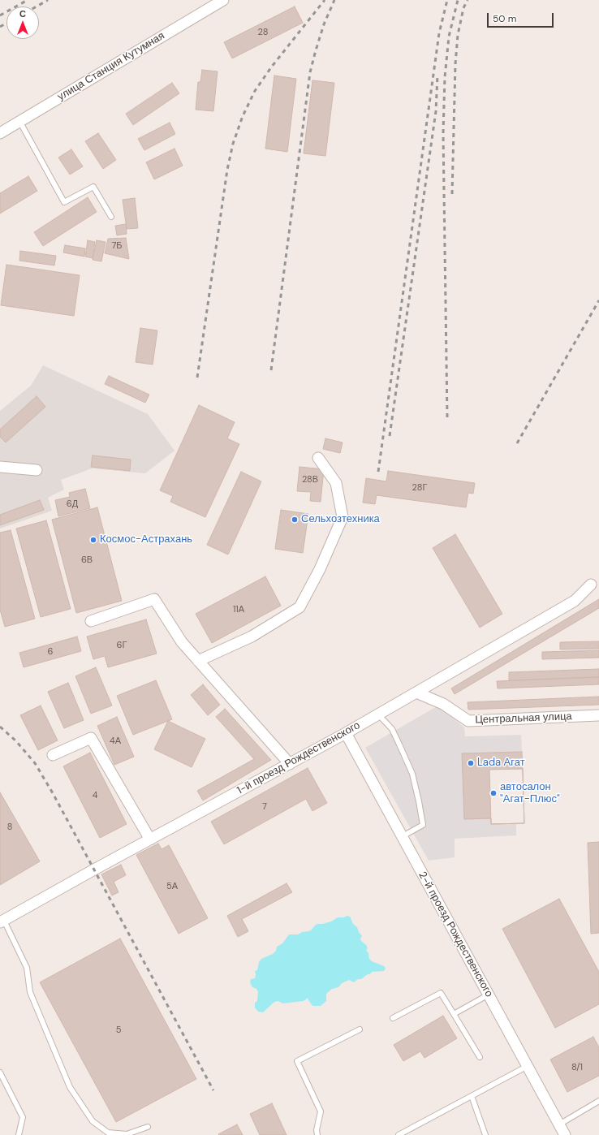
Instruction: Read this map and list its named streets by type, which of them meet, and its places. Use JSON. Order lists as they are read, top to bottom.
{
  "streets": {
    "street": [
      "улица Станция Кутумная",
      "Центральная улица",
      "1-й проезд Рождественского",
      "2-й проезд Рождественского"
    ]
  },
  "crossings": [
    ["Центральная улица", "1-й проезд Рождественского"],
    ["1-й проезд Рождественского", "2-й проезд Рождественского"]
  ],
  "places": [
    "Сельхозтехника",
    "Космос-Астрахань",
    "Lada Агат",
    "автосалон \"Агат-Плюс\""
  ],
  "house_numbers": [
    "28",
    "7Б",
    "28В",
    "28Г",
    "6Д",
    "6В",
    "11А",
    "6Г",
    "6",
    "4А",
    "4",
    "7",
    "8",
    "5А",
    "5",
    "8/1"
  ],
  "scale_bar": "50 m",
  "north": "top"
}
